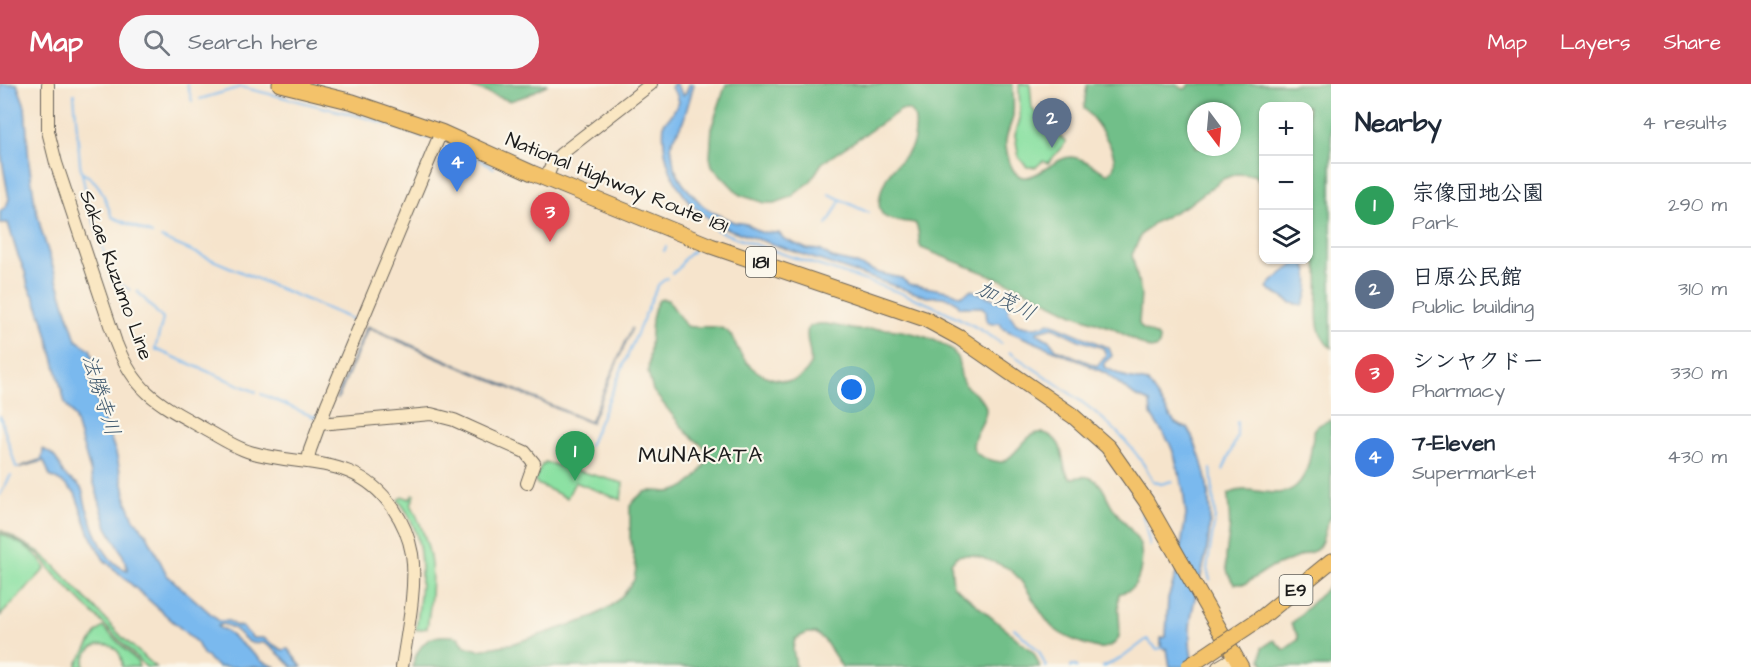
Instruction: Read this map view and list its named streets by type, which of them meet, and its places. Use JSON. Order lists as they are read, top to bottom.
{
  "streets": {
    "highway": ["National Highway Route 181", "181", "E9"],
    "main road": ["Sakae Kuzumo Line"]
  },
  "districts": ["MUNAKATA"],
  "water": ["加茂川", "法勝寺川"],
  "north": "bottom",
  "page": {
    "header": "Map",
    "search": "Search here",
    "nav": ["Map", "Layers", "Share"],
    "heading": ["Nearby", "4 results"],
    "pins": [
      "2",
      "4",
      "3",
      "1"
    ],
    "map_buttons": ["+", "−"],
    "list": [
      {
        "mark": "1",
        "name": "宗像団地公園",
        "note": "Park",
        "value": "290 m"
      },
      {
        "mark": "2",
        "name": "日原公民館",
        "note": "Public building",
        "value": "310 m"
      },
      {
        "mark": "3",
        "name": "シンヤクドー",
        "note": "Pharmacy",
        "value": "330 m"
      },
      {
        "mark": "4",
        "name": "7-Eleven",
        "note": "Supermarket",
        "value": "430 m"
      }
    ]
  }
}
